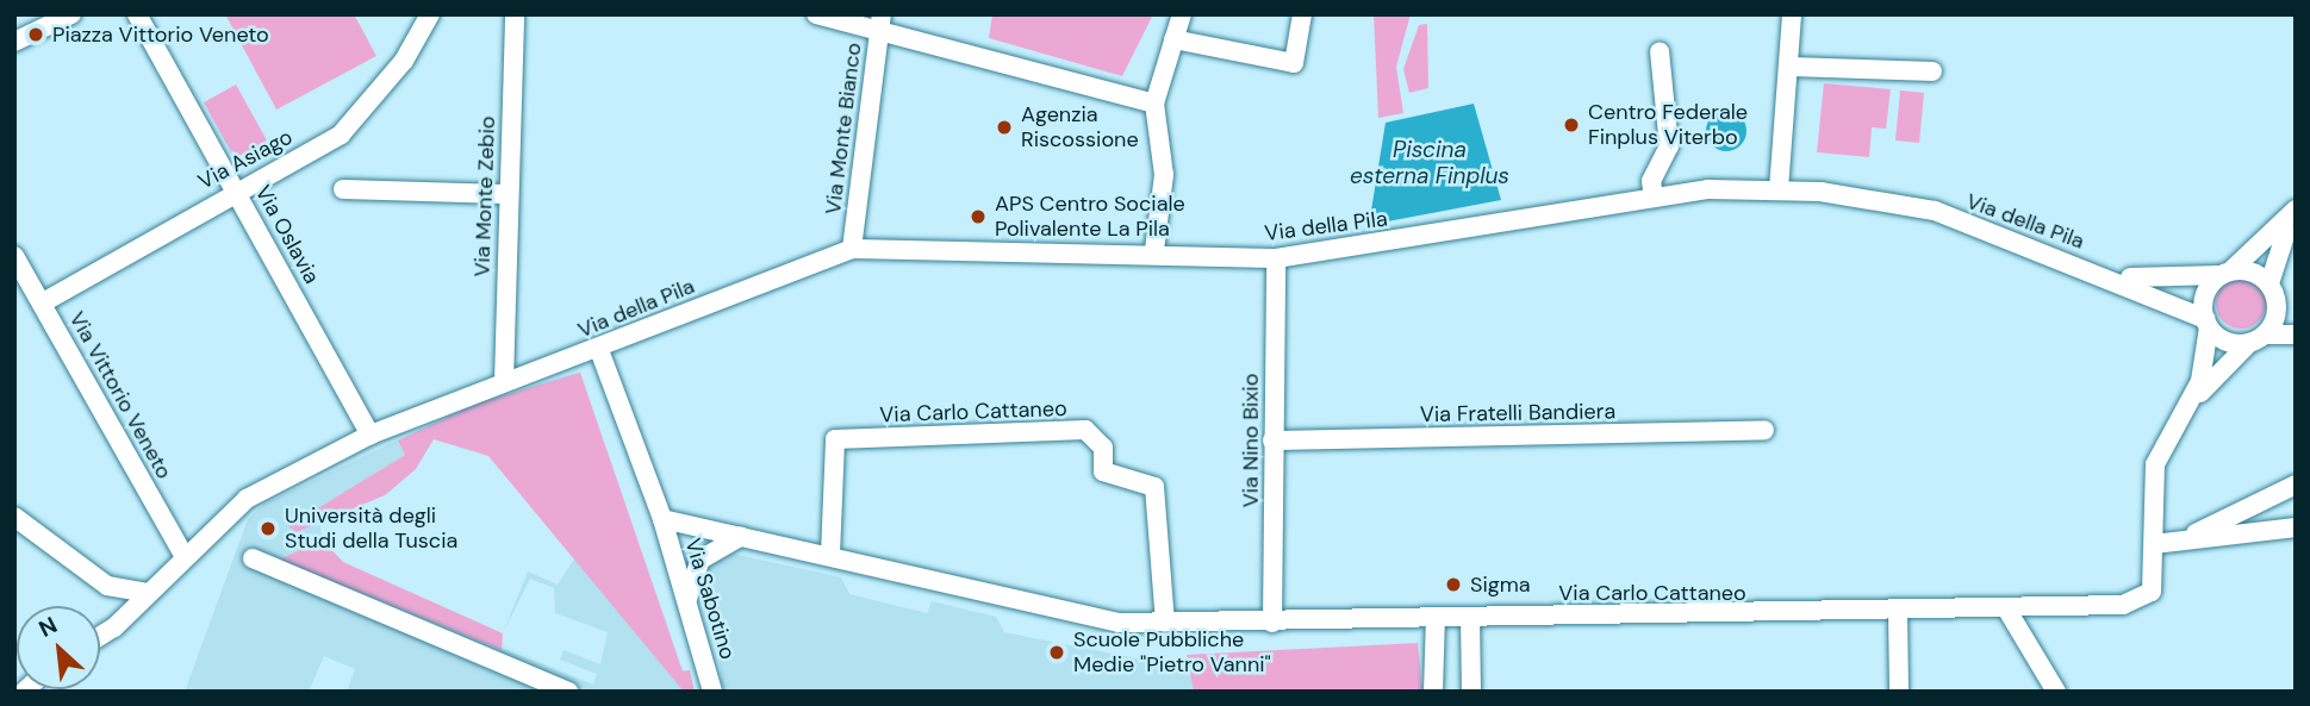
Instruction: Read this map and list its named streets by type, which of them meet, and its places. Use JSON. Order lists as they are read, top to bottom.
{
  "streets": {
    "street": [
      "Via Monte Bianco",
      "Via Asiago",
      "Via Monte Zebio",
      "Via della Pila",
      "Via Oslavia",
      "Via Vittorio Veneto",
      "Via Carlo Cattaneo",
      "Via Fratelli Bandiera",
      "Via Nino Bixio",
      "Via Sabotino"
    ]
  },
  "crossings": [
    ["Via Monte Bianco", "Via della Pila"],
    ["Via Asiago", "Via Oslavia"],
    ["Via Asiago", "Via Vittorio Veneto"],
    ["Via Monte Zebio", "Via della Pila"],
    ["Via della Pila", "Via Oslavia"],
    ["Via della Pila", "Via Vittorio Veneto"],
    ["Via della Pila", "Via Nino Bixio"],
    ["Via Carlo Cattaneo", "Via Nino Bixio"],
    ["Via Carlo Cattaneo", "Via Sabotino"],
    ["Via Fratelli Bandiera", "Via Nino Bixio"]
  ],
  "water": ["Piscina esterna Finplus"],
  "places": [
    "Piazza Vittorio Veneto",
    "Centro Federale Finplus Viterbo",
    "Agenzia Riscossione",
    "APS Centro Sociale Polivalente La Pila",
    "Università degli Studi della Tuscia",
    "Sigma",
    "Scuole Pubbliche Medie \"Pietro Vanni\""
  ],
  "north": "top left"
}
